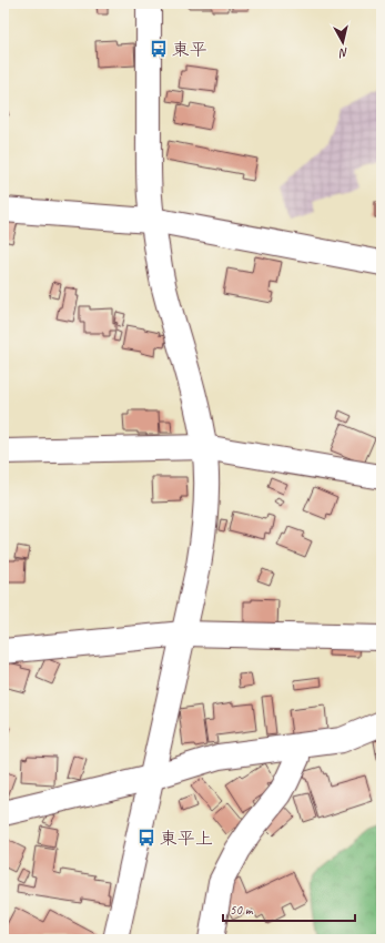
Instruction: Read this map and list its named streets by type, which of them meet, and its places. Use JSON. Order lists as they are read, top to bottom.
{
  "places": {
    "bus stop": ["東平", "東平上"]
  },
  "scale_bar": "50 m",
  "north": "bottom"
}
